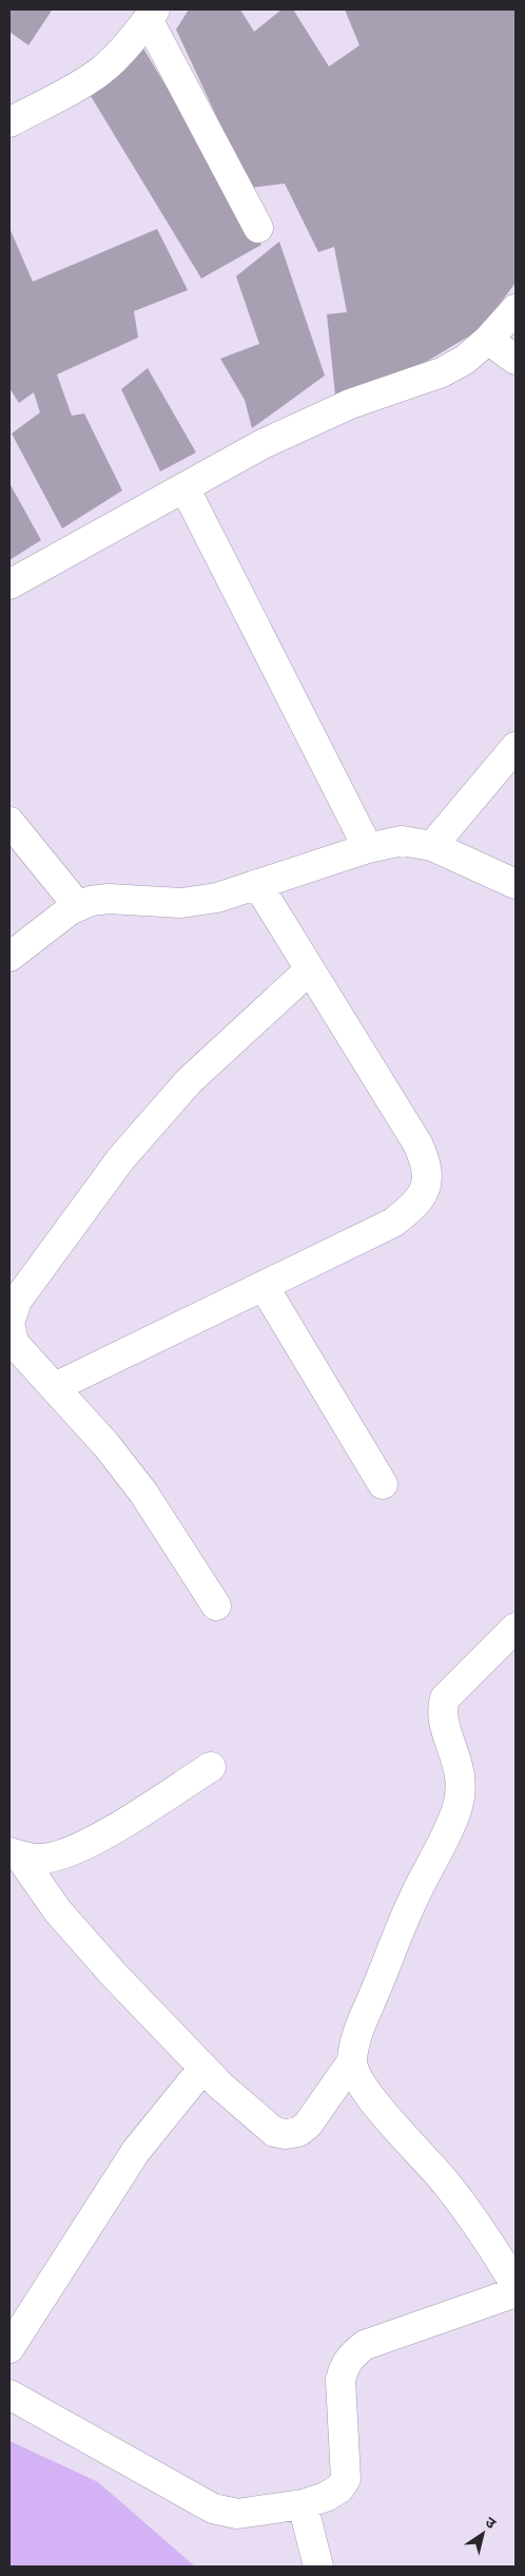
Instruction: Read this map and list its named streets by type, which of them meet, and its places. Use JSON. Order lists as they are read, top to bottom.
{
  "north": "top right"
}
